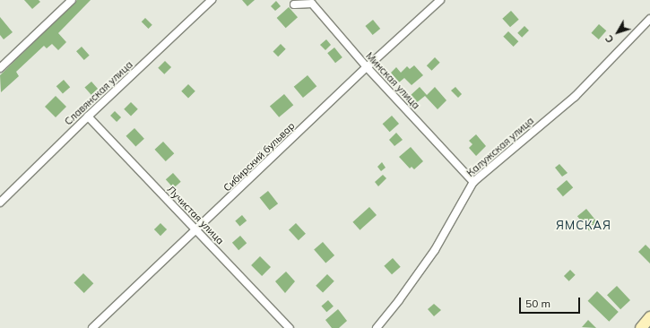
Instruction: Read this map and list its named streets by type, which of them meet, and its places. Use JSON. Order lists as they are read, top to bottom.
{
  "streets": {
    "street": [
      "Минская улица",
      "Славянская улица",
      "Калужская улица",
      "Сибирский бульвар",
      "Лучистая улица"
    ]
  },
  "crossings": [
    ["Минская улица", "Калужская улица"],
    ["Минская улица", "Сибирский бульвар"],
    ["Славянская улица", "Лучистая улица"],
    ["Сибирский бульвар", "Лучистая улица"]
  ],
  "districts": ["ЯМСКАЯ"],
  "scale_bar": "50 m",
  "north": "bottom left"
}
